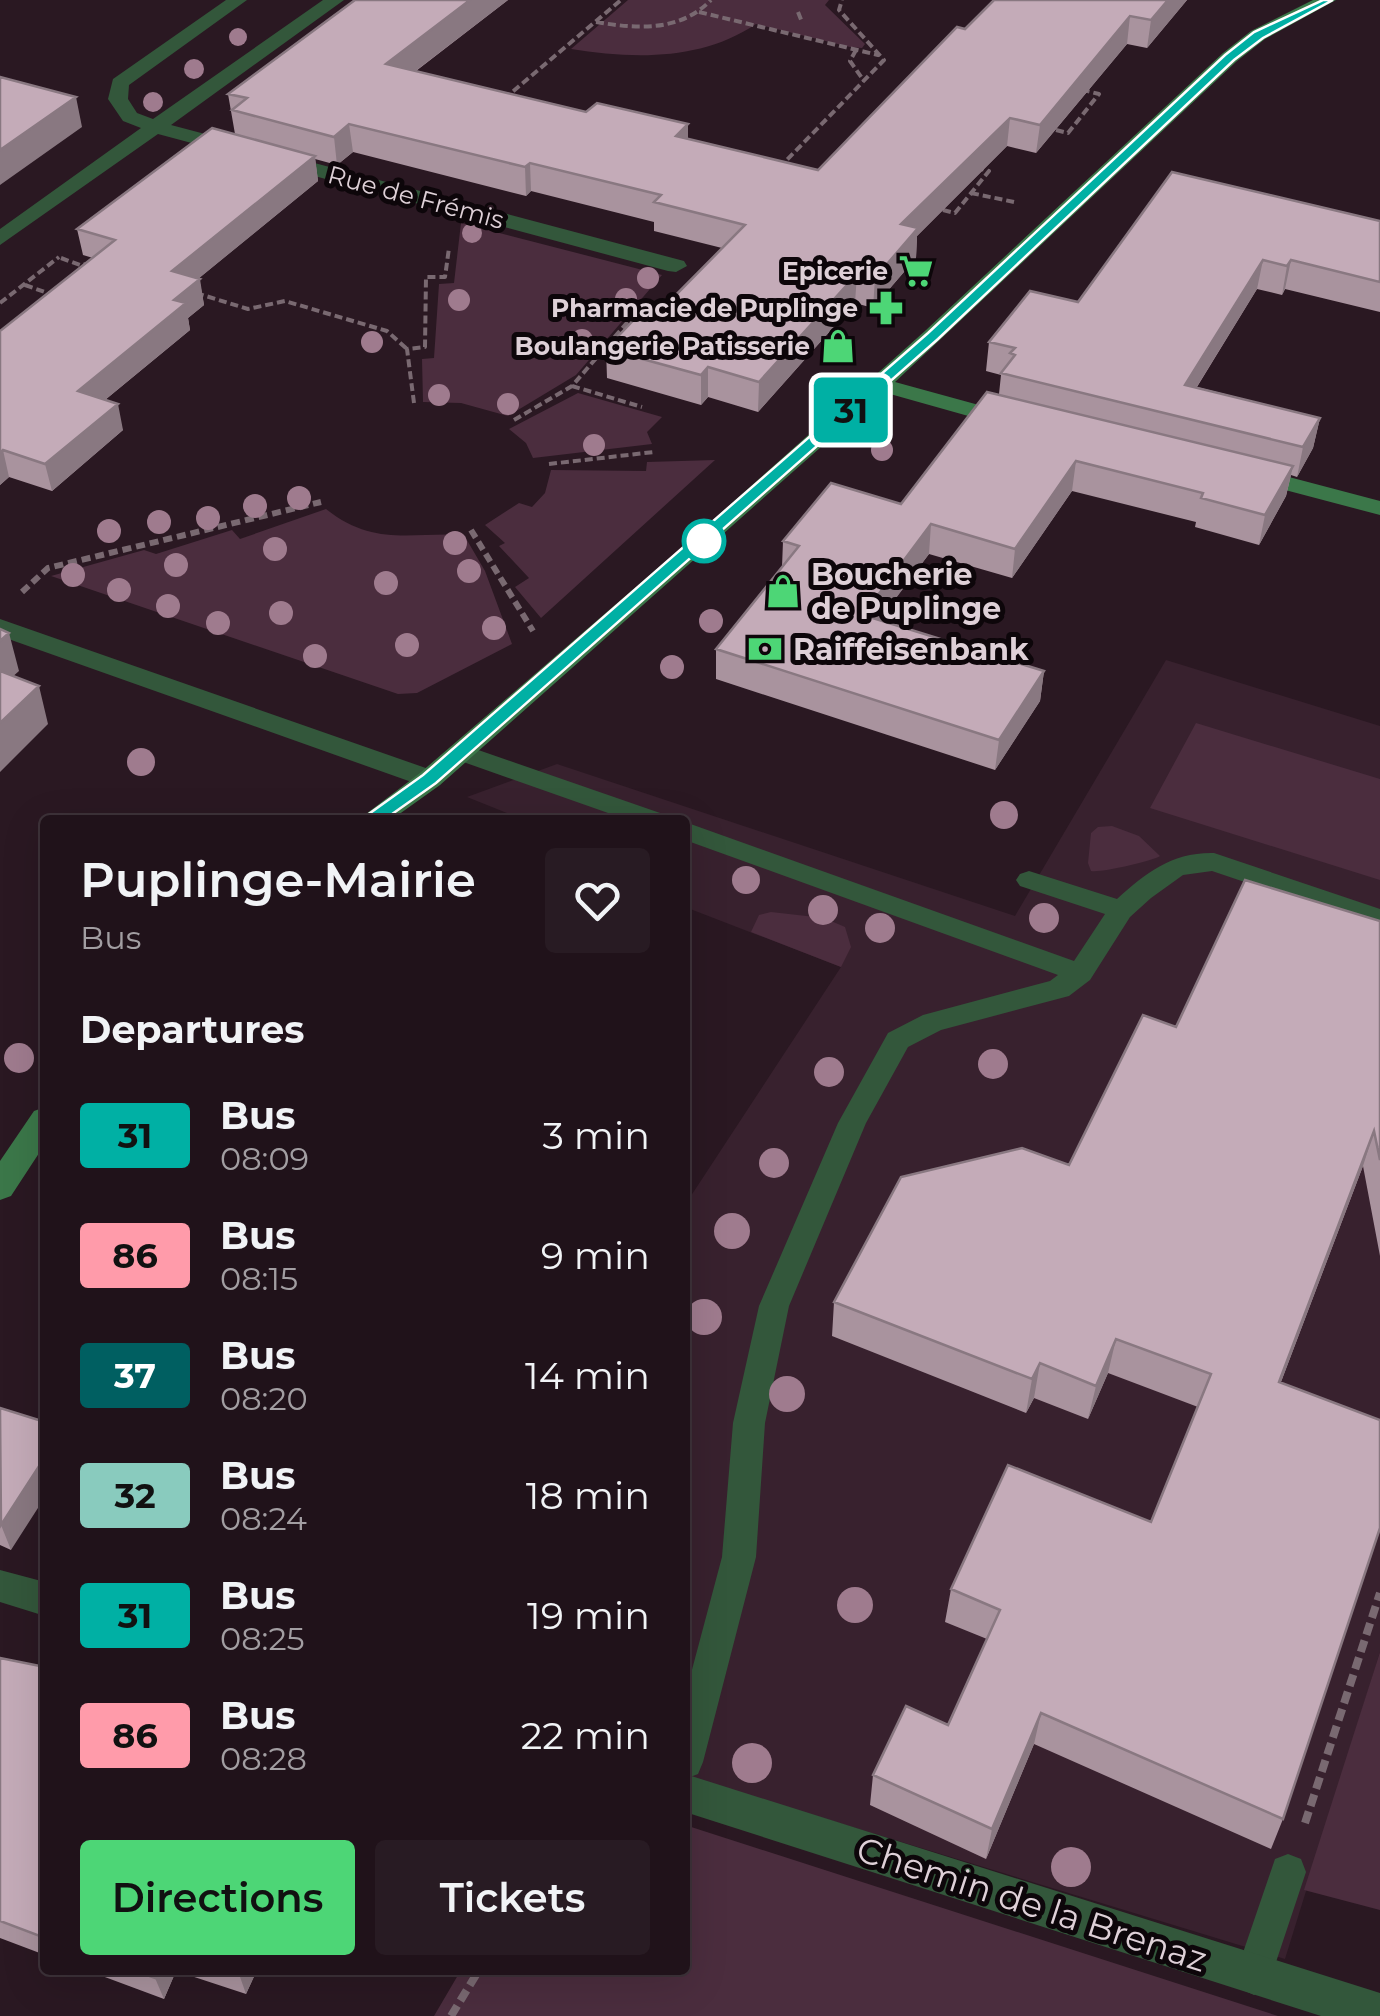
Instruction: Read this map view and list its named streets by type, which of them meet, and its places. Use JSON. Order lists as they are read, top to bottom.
{
  "streets": {
    "street": ["Rue de Frémis", "Chemin de la Brenaz"]
  },
  "places": {
    "supermarket": ["Epicerie"],
    "pharmacy": ["Pharmacie de Puplinge"],
    "shop": ["Boulangerie Patisserie", "Boucherie de Puplinge"],
    "bank": ["Raiffeisenbank"]
  },
  "lines": ["bus line 31"],
  "page": {
    "on_map": "31",
    "heading": [
      ["Puplinge-Mairie", "Bus"],
      "Departures"
    ],
    "list": [
      {
        "mark": "31",
        "name": "Bus",
        "note": "08:09",
        "value": "3 min"
      },
      {
        "mark": "86",
        "name": "Bus",
        "note": "08:15",
        "value": "9 min"
      },
      {
        "mark": "37",
        "name": "Bus",
        "note": "08:20",
        "value": "14 min"
      },
      {
        "mark": "32",
        "name": "Bus",
        "note": "08:24",
        "value": "18 min"
      },
      {
        "mark": "31",
        "name": "Bus",
        "note": "08:25",
        "value": "19 min"
      },
      {
        "mark": "86",
        "name": "Bus",
        "note": "08:28",
        "value": "22 min"
      }
    ],
    "buttons": ["Directions", "Tickets"]
  }
}
